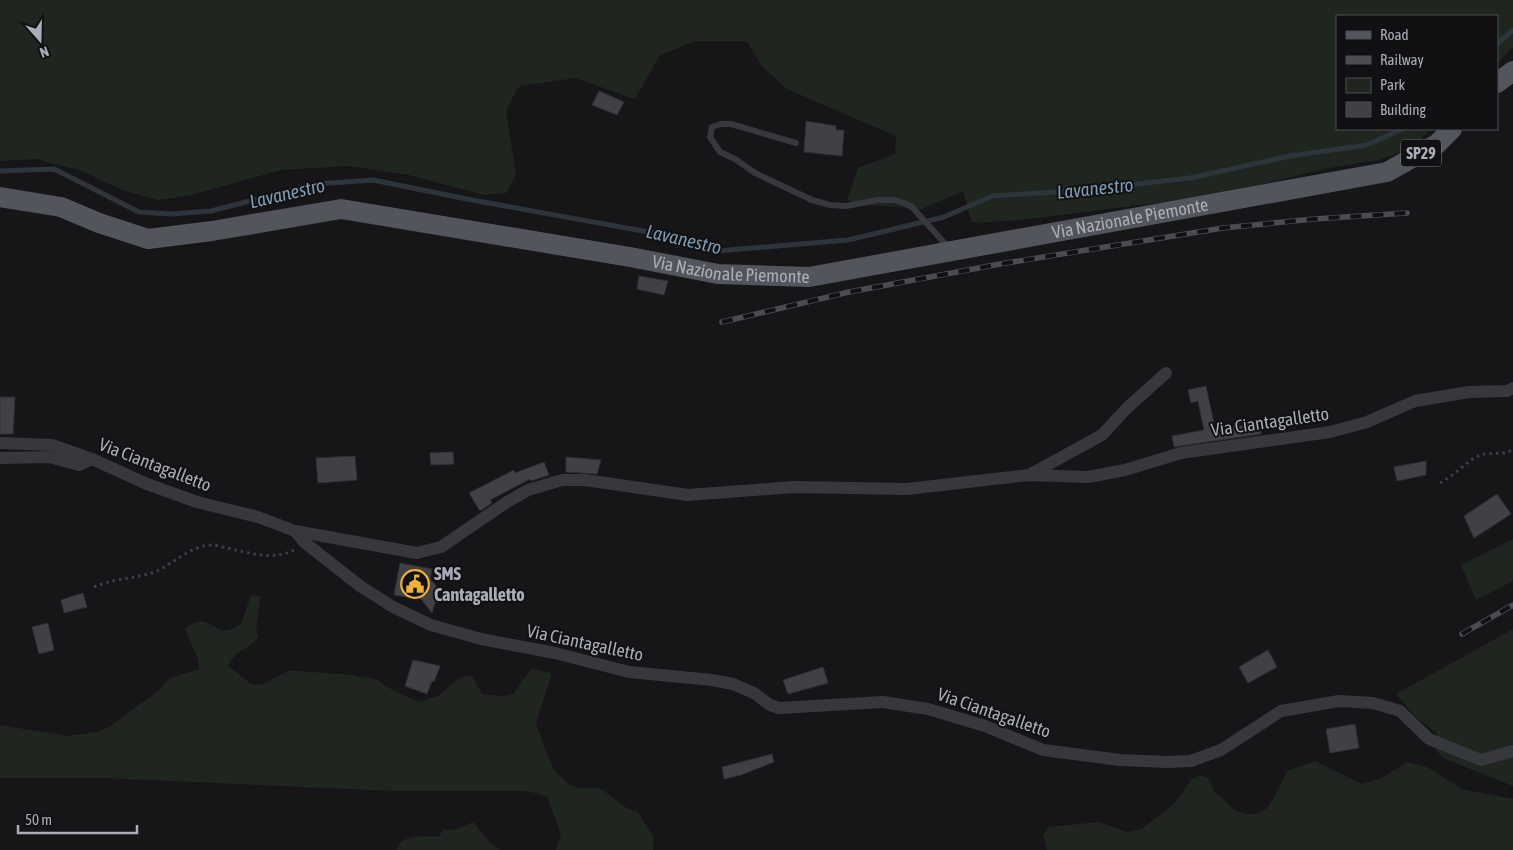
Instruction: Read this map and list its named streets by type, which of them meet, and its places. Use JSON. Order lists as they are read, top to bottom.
{
  "streets": {
    "main road": ["SP29", "Via Nazionale Piemonte"],
    "street": ["Via Ciantagalletto"]
  },
  "water": ["Lavanestro"],
  "places": {
    "public building": ["SMS Cantagalletto"]
  },
  "legend": [
    "Road",
    "Railway",
    "Park",
    "Building"
  ],
  "scale_bar": "50 m",
  "north": "bottom"
}
